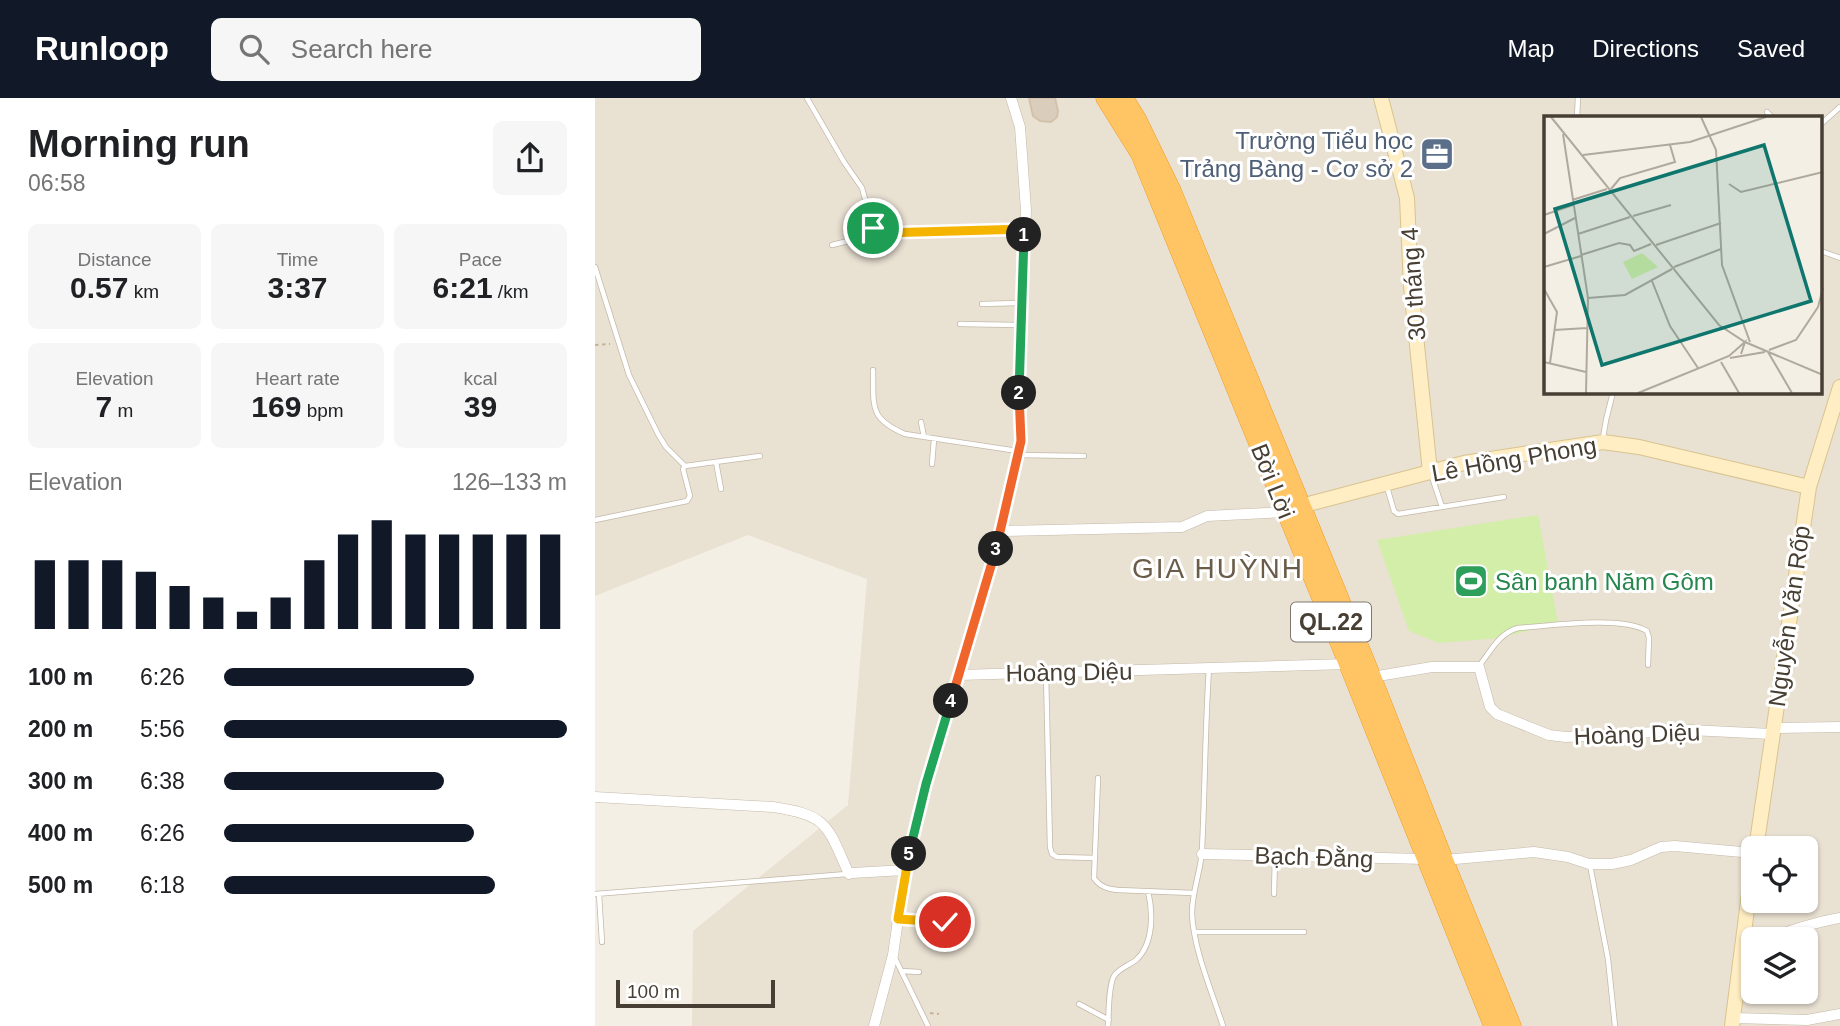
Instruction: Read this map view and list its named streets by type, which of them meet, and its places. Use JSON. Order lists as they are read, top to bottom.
{
  "streets": {
    "highway": ["Bời Lời", "QL.22"],
    "street": [
      "30 tháng 4",
      "Lê Hồng Phong",
      "Nguyễn Văn Rốp",
      "Hoàng Diệu",
      "Bạch Đằng"
    ]
  },
  "crossings": [
    ["30 tháng 4", "Lê Hồng Phong"],
    ["Lê Hồng Phong", "Bời Lời"],
    ["Lê Hồng Phong", "Nguyễn Văn Rốp"],
    ["Bời Lời", "Hoàng Diệu"],
    ["Bời Lời", "Bạch Đằng"],
    ["Nguyễn Văn Rốp", "Hoàng Diệu"]
  ],
  "districts": ["GIA HUỲNH"],
  "places": {
    "office": ["Trường Tiểu học Trảng Bàng - Cơ sở 2"],
    "sports": ["Sân banh Năm Gôm"]
  },
  "scale_bar": "100 m",
  "page": {
    "header": "Runloop",
    "search": "Search here",
    "nav": ["Map", "Directions", "Saved"],
    "heading": ["Morning run", "06:58"],
    "stats": [
      ["Distance", "0.57 km"],
      ["Time", "3:37"],
      ["Pace", "6:21 /km"],
      ["Elevation", "7 m"],
      ["Heart rate", "169 bpm"],
      ["kcal", "39"]
    ],
    "pins": [
      "1",
      "2",
      "3",
      "4",
      "5"
    ],
    "chart": ["Elevation", "126–133 m"],
    "list": [
      {
        "name": "100 m",
        "note": "6:26"
      },
      {
        "name": "200 m",
        "note": "5:56"
      },
      {
        "name": "300 m",
        "note": "6:38"
      },
      {
        "name": "400 m",
        "note": "6:26"
      },
      {
        "name": "500 m",
        "note": "6:18"
      }
    ],
    "scale": "100 m"
  }
}
